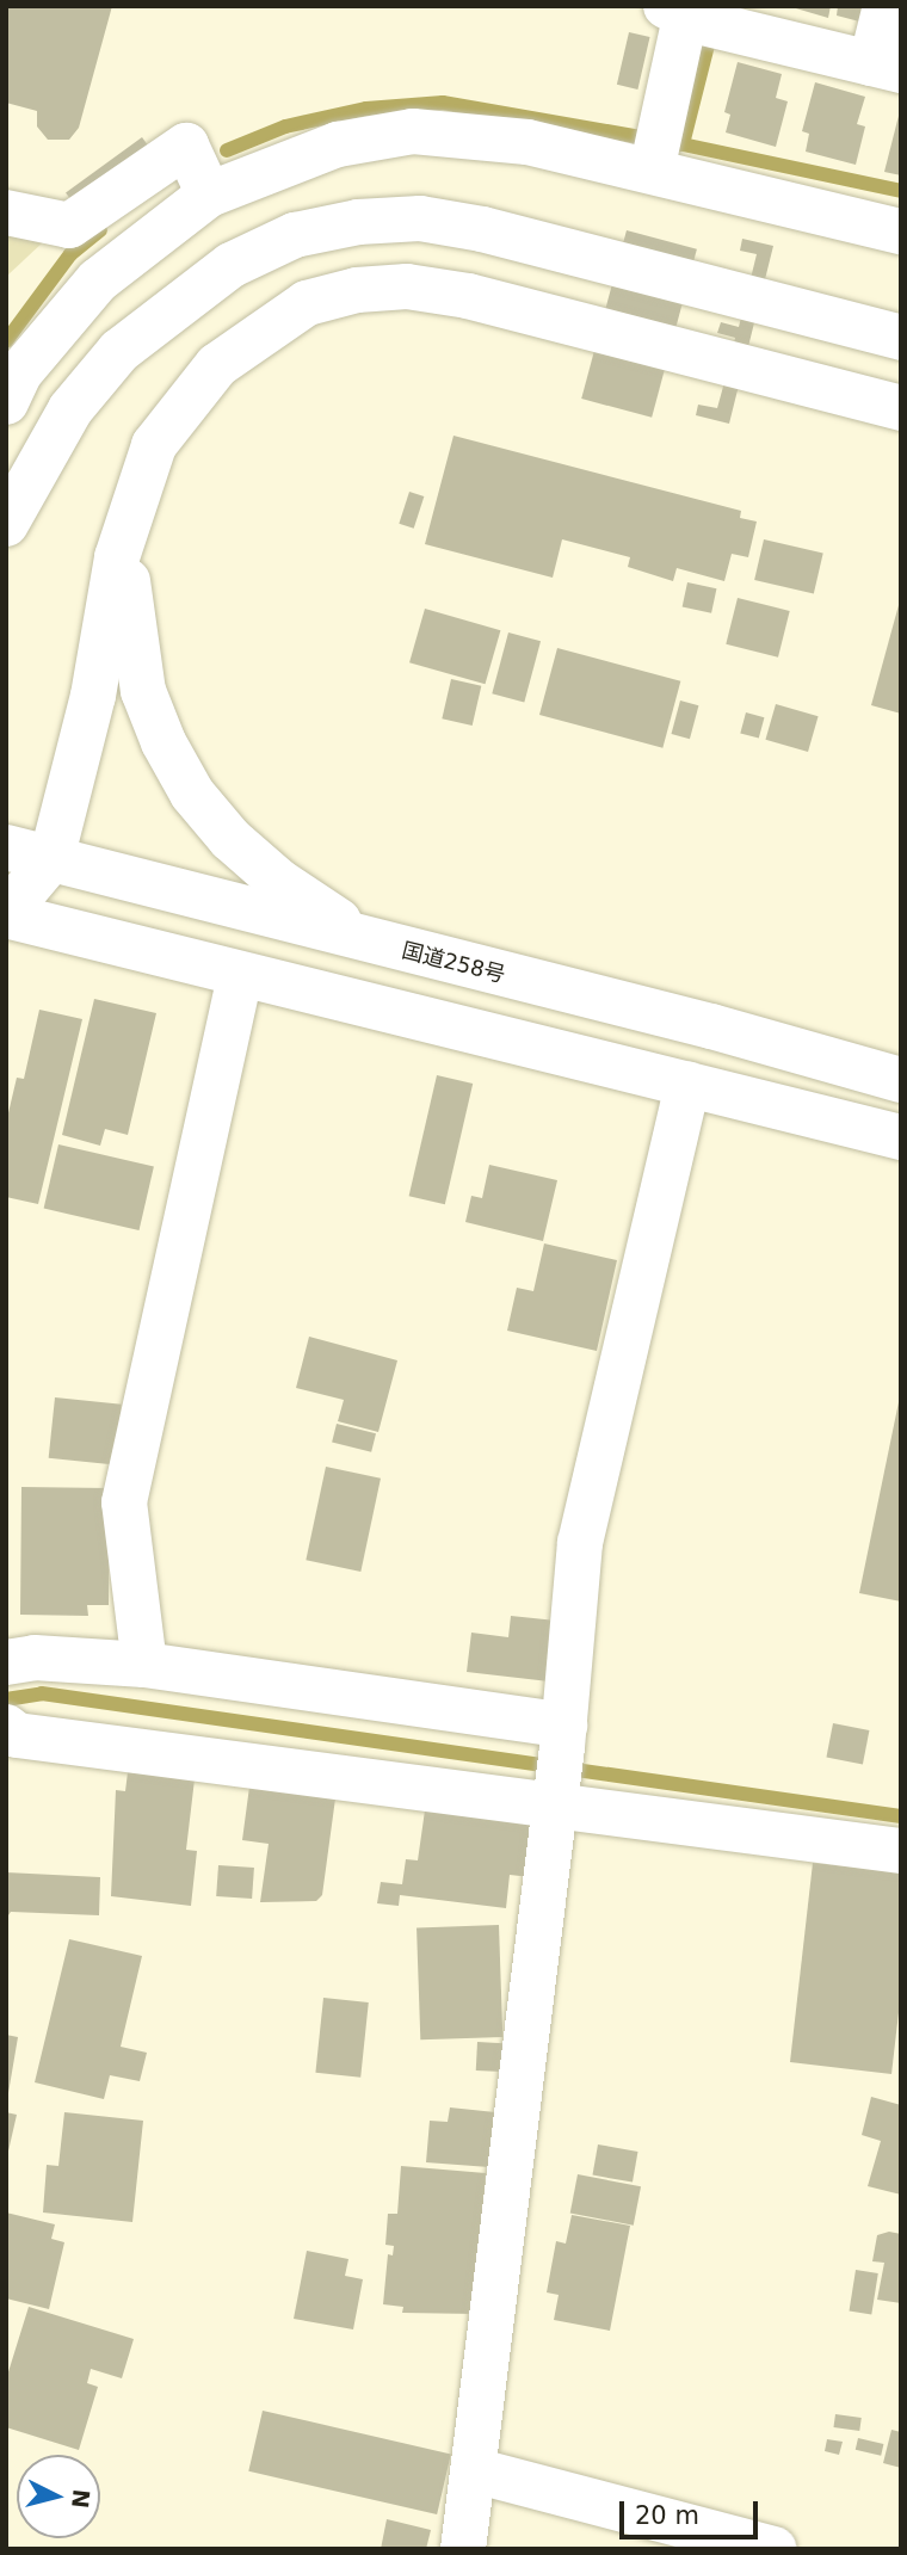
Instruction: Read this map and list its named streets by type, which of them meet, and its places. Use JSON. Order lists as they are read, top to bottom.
{
  "streets": {
    "main road": ["国道258号"]
  },
  "scale_bar": "20 m",
  "north": "right"
}
